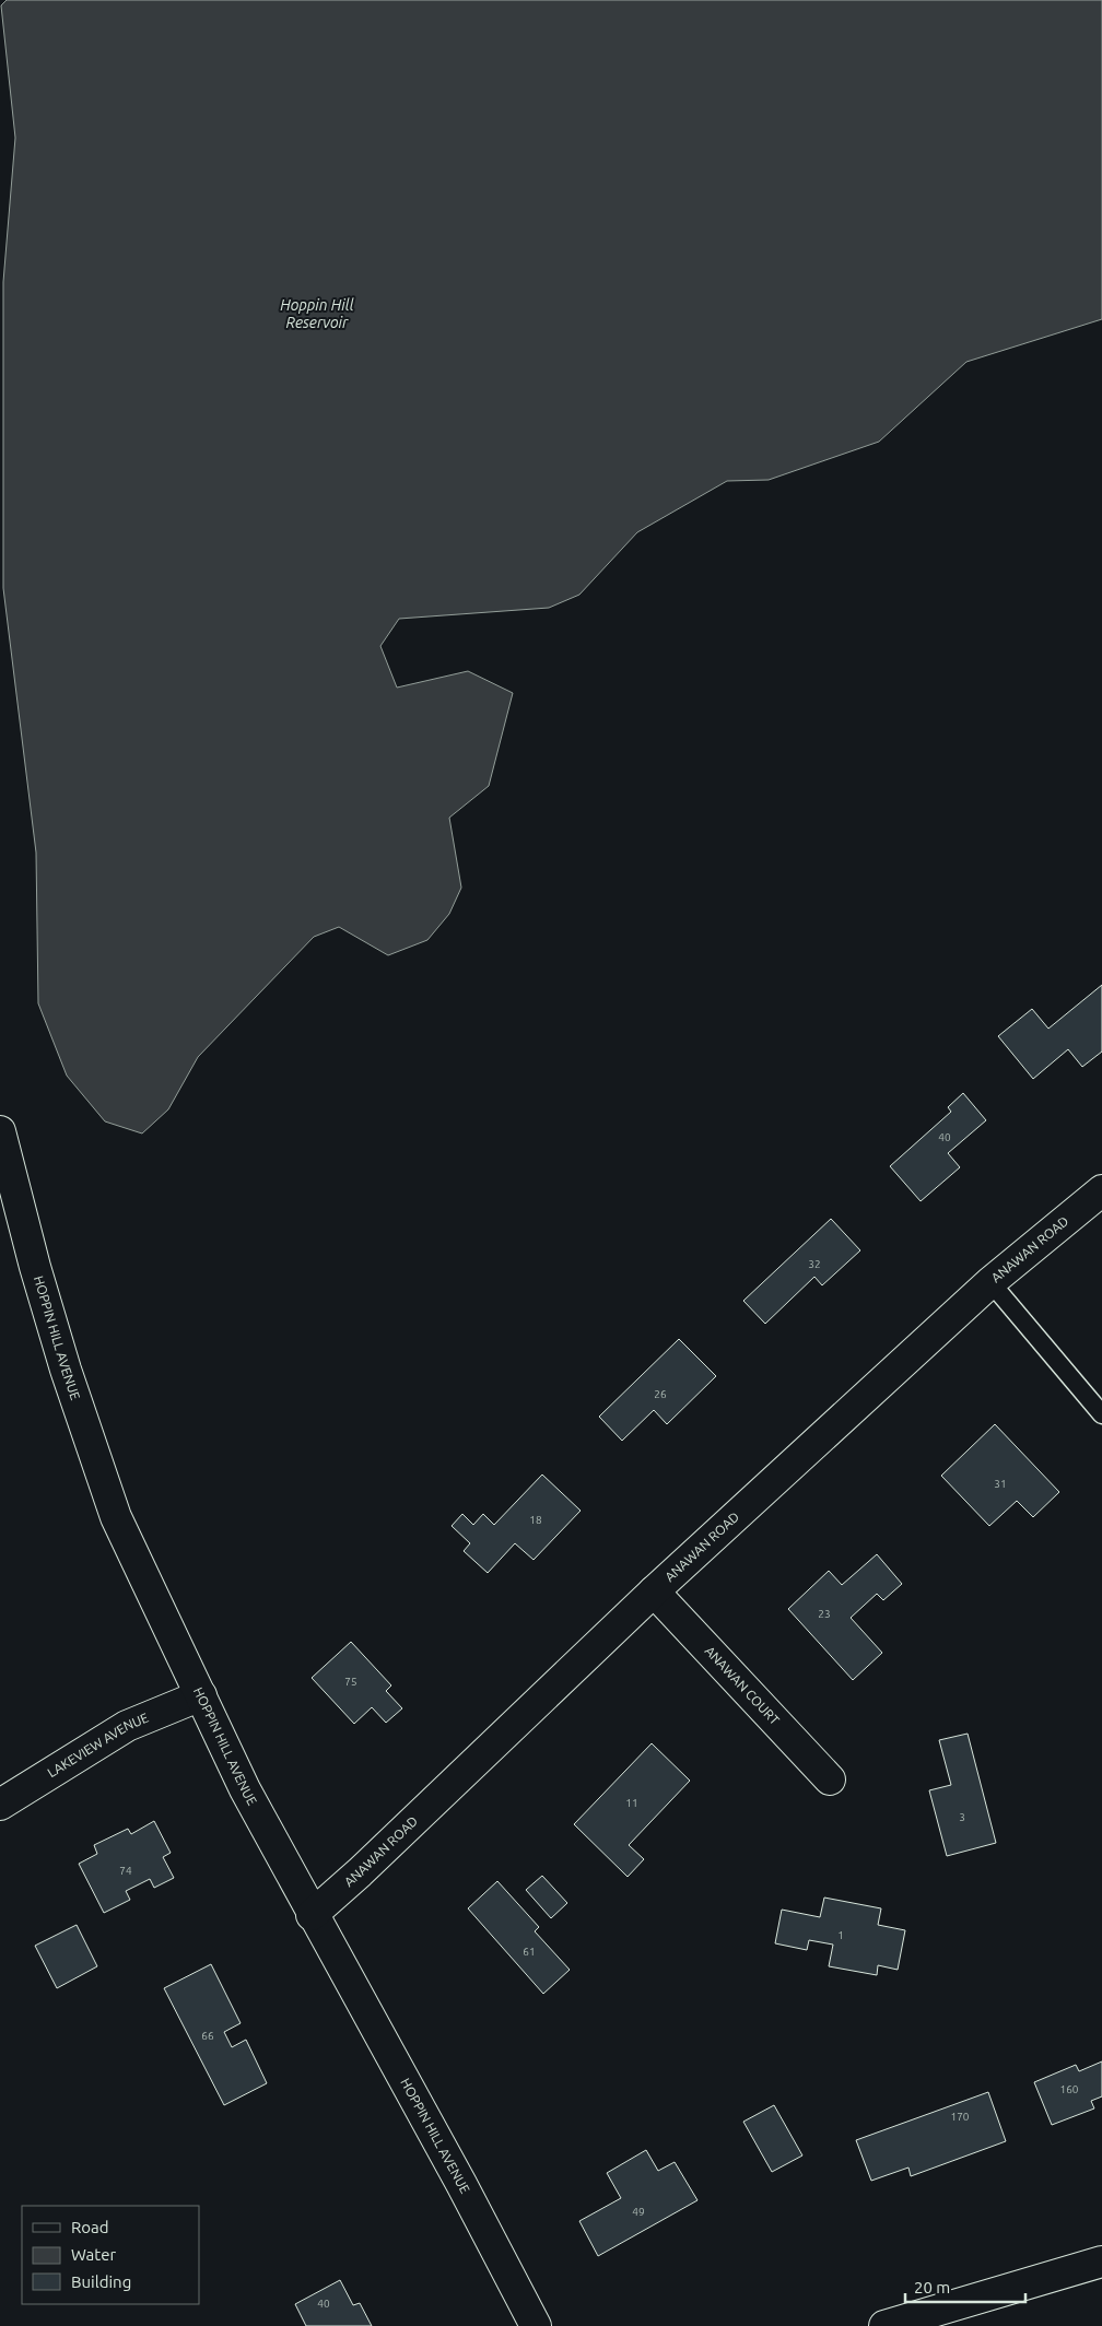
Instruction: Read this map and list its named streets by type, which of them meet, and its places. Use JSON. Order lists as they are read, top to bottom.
{
  "streets": {
    "street": [
      "ANAWAN ROAD",
      "HOPPIN HILL AVENUE",
      "ANAWAN COURT",
      "LAKEVIEW AVENUE"
    ]
  },
  "crossings": [
    ["ANAWAN ROAD", "HOPPIN HILL AVENUE"],
    ["ANAWAN ROAD", "ANAWAN COURT"],
    ["HOPPIN HILL AVENUE", "LAKEVIEW AVENUE"]
  ],
  "water": ["Hoppin Hill Reservoir"],
  "house_numbers": [
    "40",
    "32",
    "26",
    "31",
    "18",
    "23",
    "75",
    "11",
    "3",
    "74",
    "1",
    "61",
    "66",
    "160",
    "170",
    "49",
    "40"
  ],
  "legend": ["Road", "Water", "Building"],
  "scale_bar": "20 m"
}
